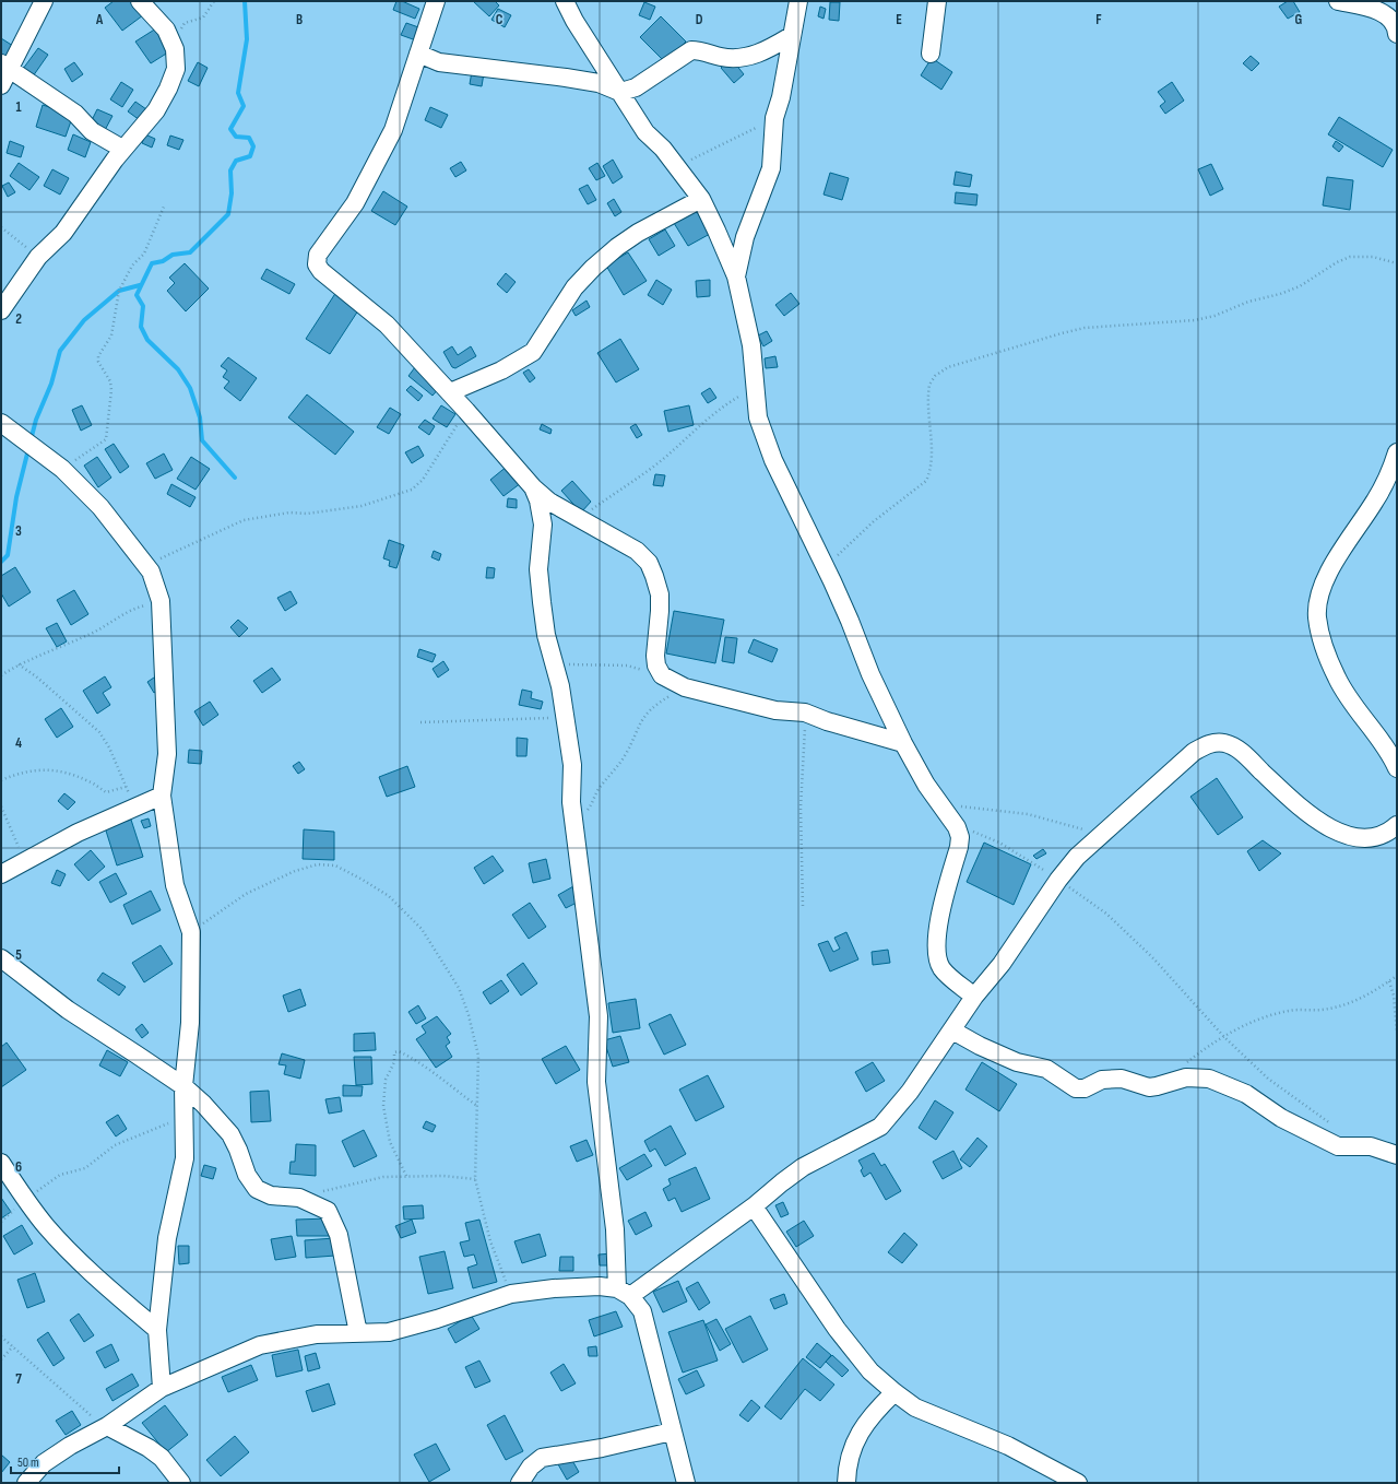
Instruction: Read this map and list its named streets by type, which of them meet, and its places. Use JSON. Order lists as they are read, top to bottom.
{
  "scale_bar": "50 m",
  "grid": {
    "columns": [
      "A",
      "B",
      "C",
      "D",
      "E",
      "F",
      "G"
    ],
    "rows": [
      "1",
      "2",
      "3",
      "4",
      "5",
      "6",
      "7"
    ]
  }
}
